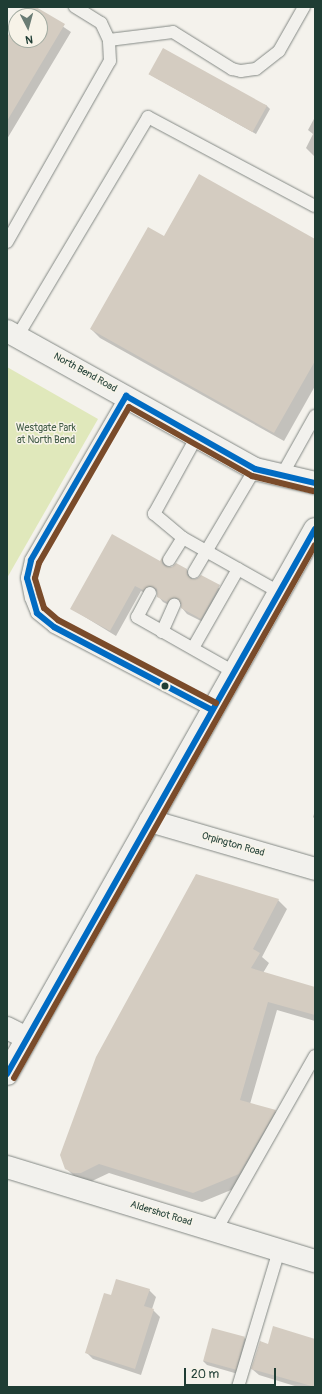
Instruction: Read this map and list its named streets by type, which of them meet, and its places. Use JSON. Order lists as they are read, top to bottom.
{
  "streets": {
    "street": ["North Bend Road", "Orpington Road", "Aldershot Road"]
  },
  "parks": ["Westgate Park at North Bend"],
  "scale_bar": "20 m",
  "north": "bottom"
}
